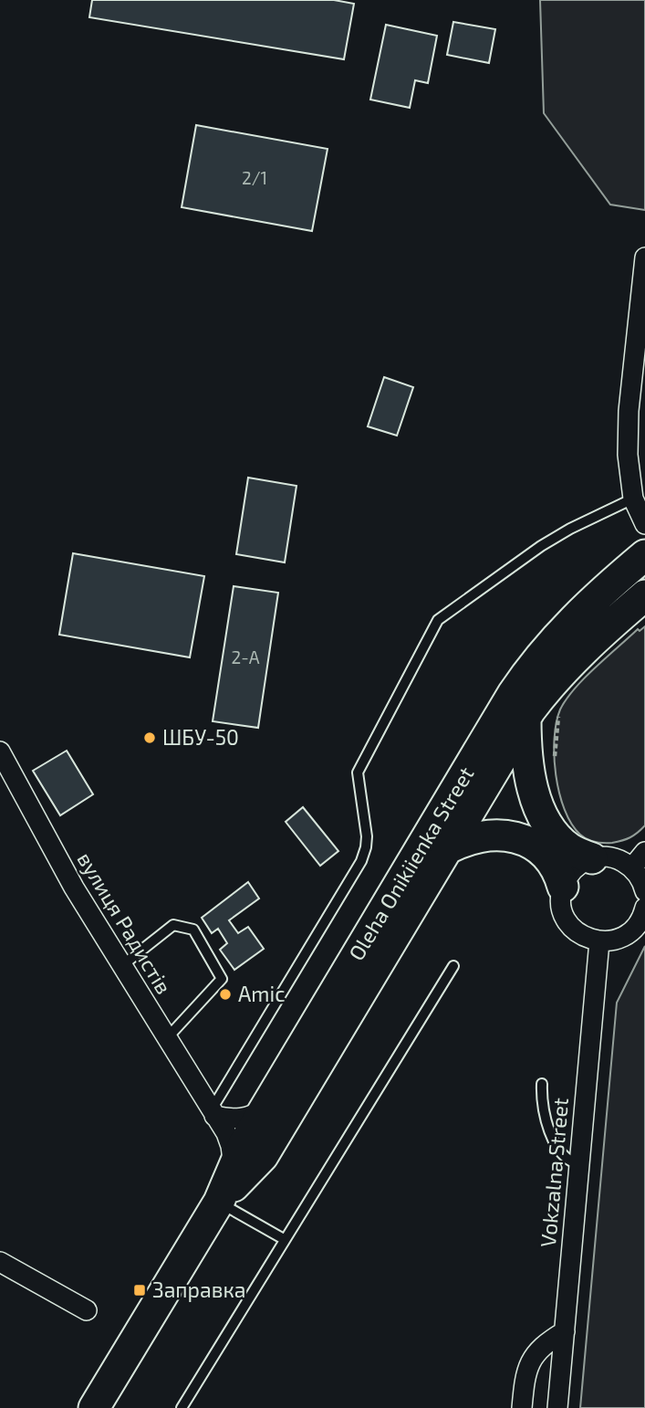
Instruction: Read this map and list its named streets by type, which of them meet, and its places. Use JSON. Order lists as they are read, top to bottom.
{
  "streets": {
    "main road": ["Oleha Onikiienka Street"],
    "street": ["вулиця Радистів", "Vokzalna Street"]
  },
  "crossings": [
    ["Oleha Onikiienka Street", "вулиця Радистів"]
  ],
  "places": {
    "other": ["ШБУ-50", "Amic"],
    "transit": ["Заправка"]
  },
  "house_numbers": ["2/1", "2-А"]
}
